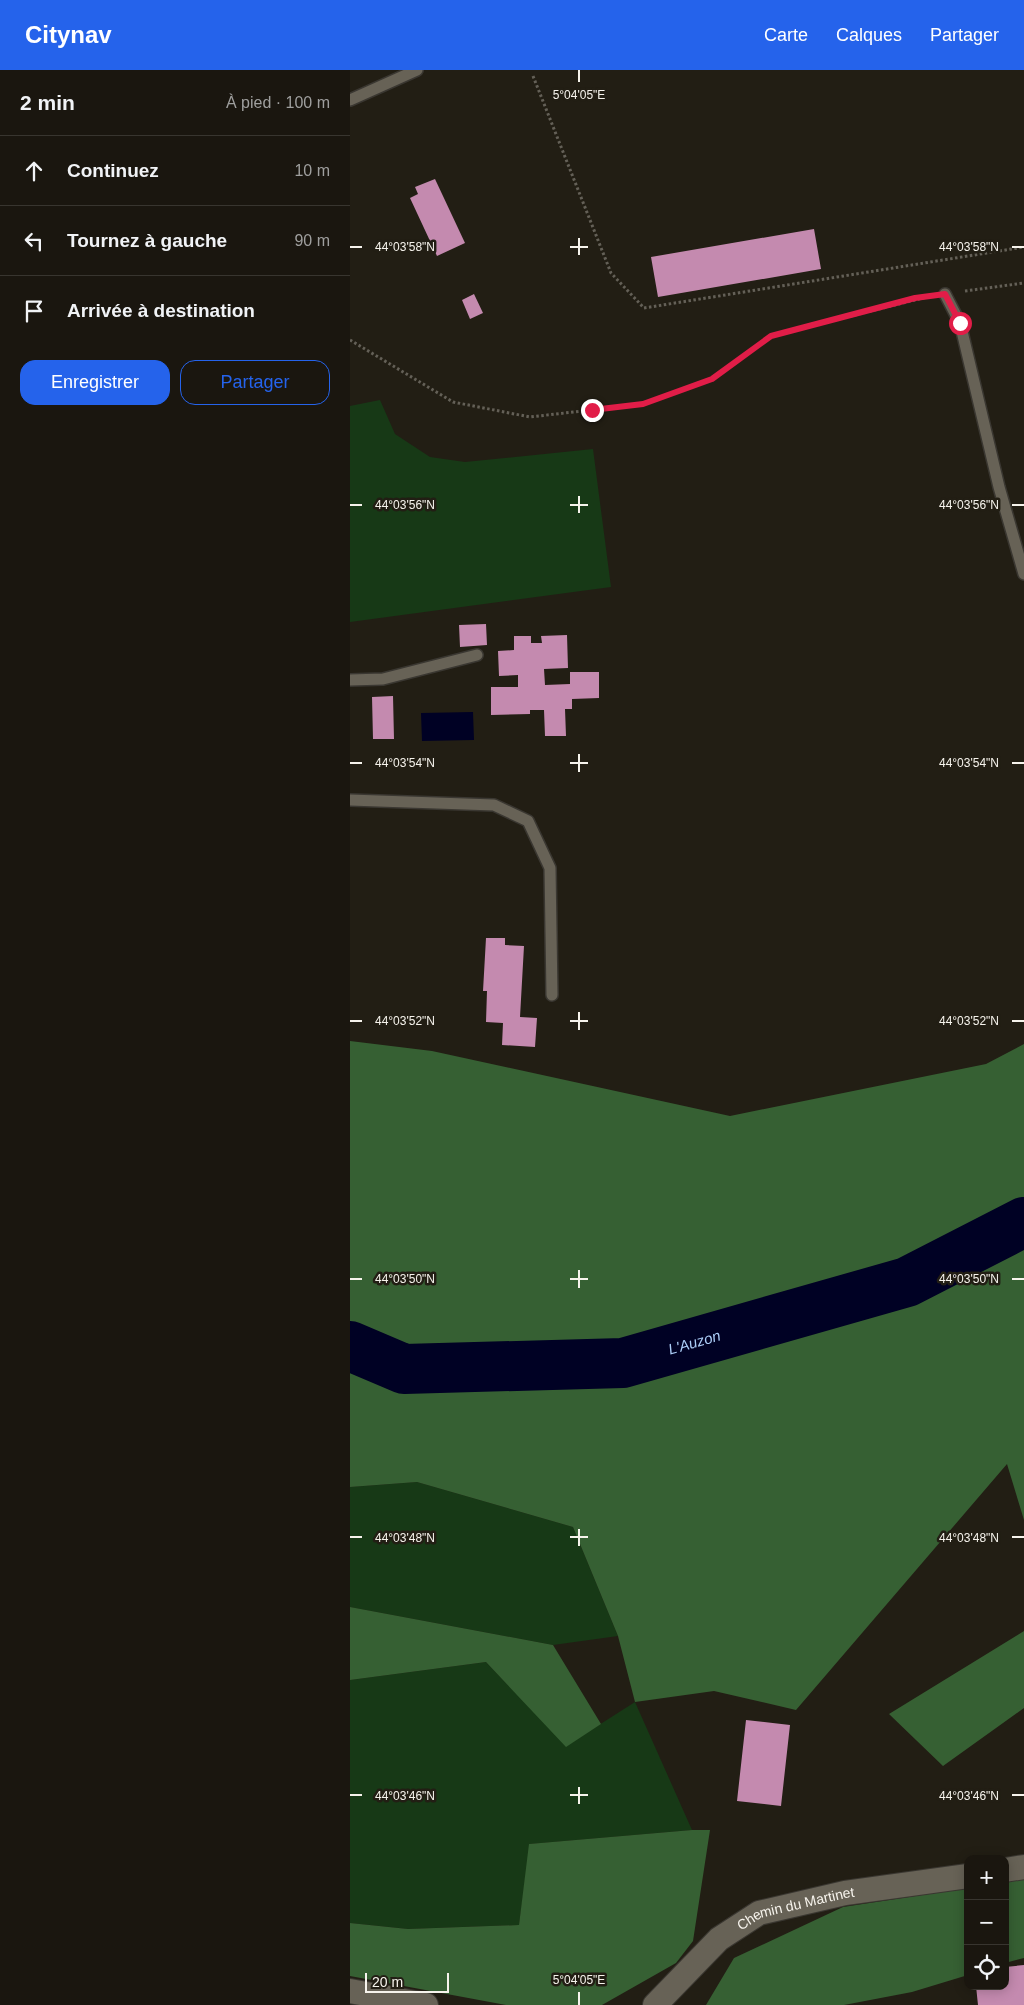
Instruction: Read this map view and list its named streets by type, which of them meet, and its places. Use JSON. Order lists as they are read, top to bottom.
{
  "streets": {
    "street": ["Chemin du Martinet"]
  },
  "water": ["L'Auzon"],
  "scale_bar": "20 m",
  "page": {
    "header": "Citynav",
    "nav": ["Carte", "Calques", "Partager"],
    "heading": ["2 min", "À pied · 100 m"],
    "list": [
      ["Continuez", "10 m"],
      ["Tournez à gauche", "90 m"],
      "Arrivée à destination"
    ],
    "buttons": ["Enregistrer", "Partager"],
    "map_buttons": ["+", "−"],
    "scale": "20 m"
  },
  "coordinates": [
    "5°04'05\"E",
    "44°03'58\"N",
    "44°03'56\"N",
    "44°03'54\"N",
    "44°03'52\"N",
    "44°03'50\"N",
    "44°03'48\"N",
    "44°03'46\"N"
  ]
}
